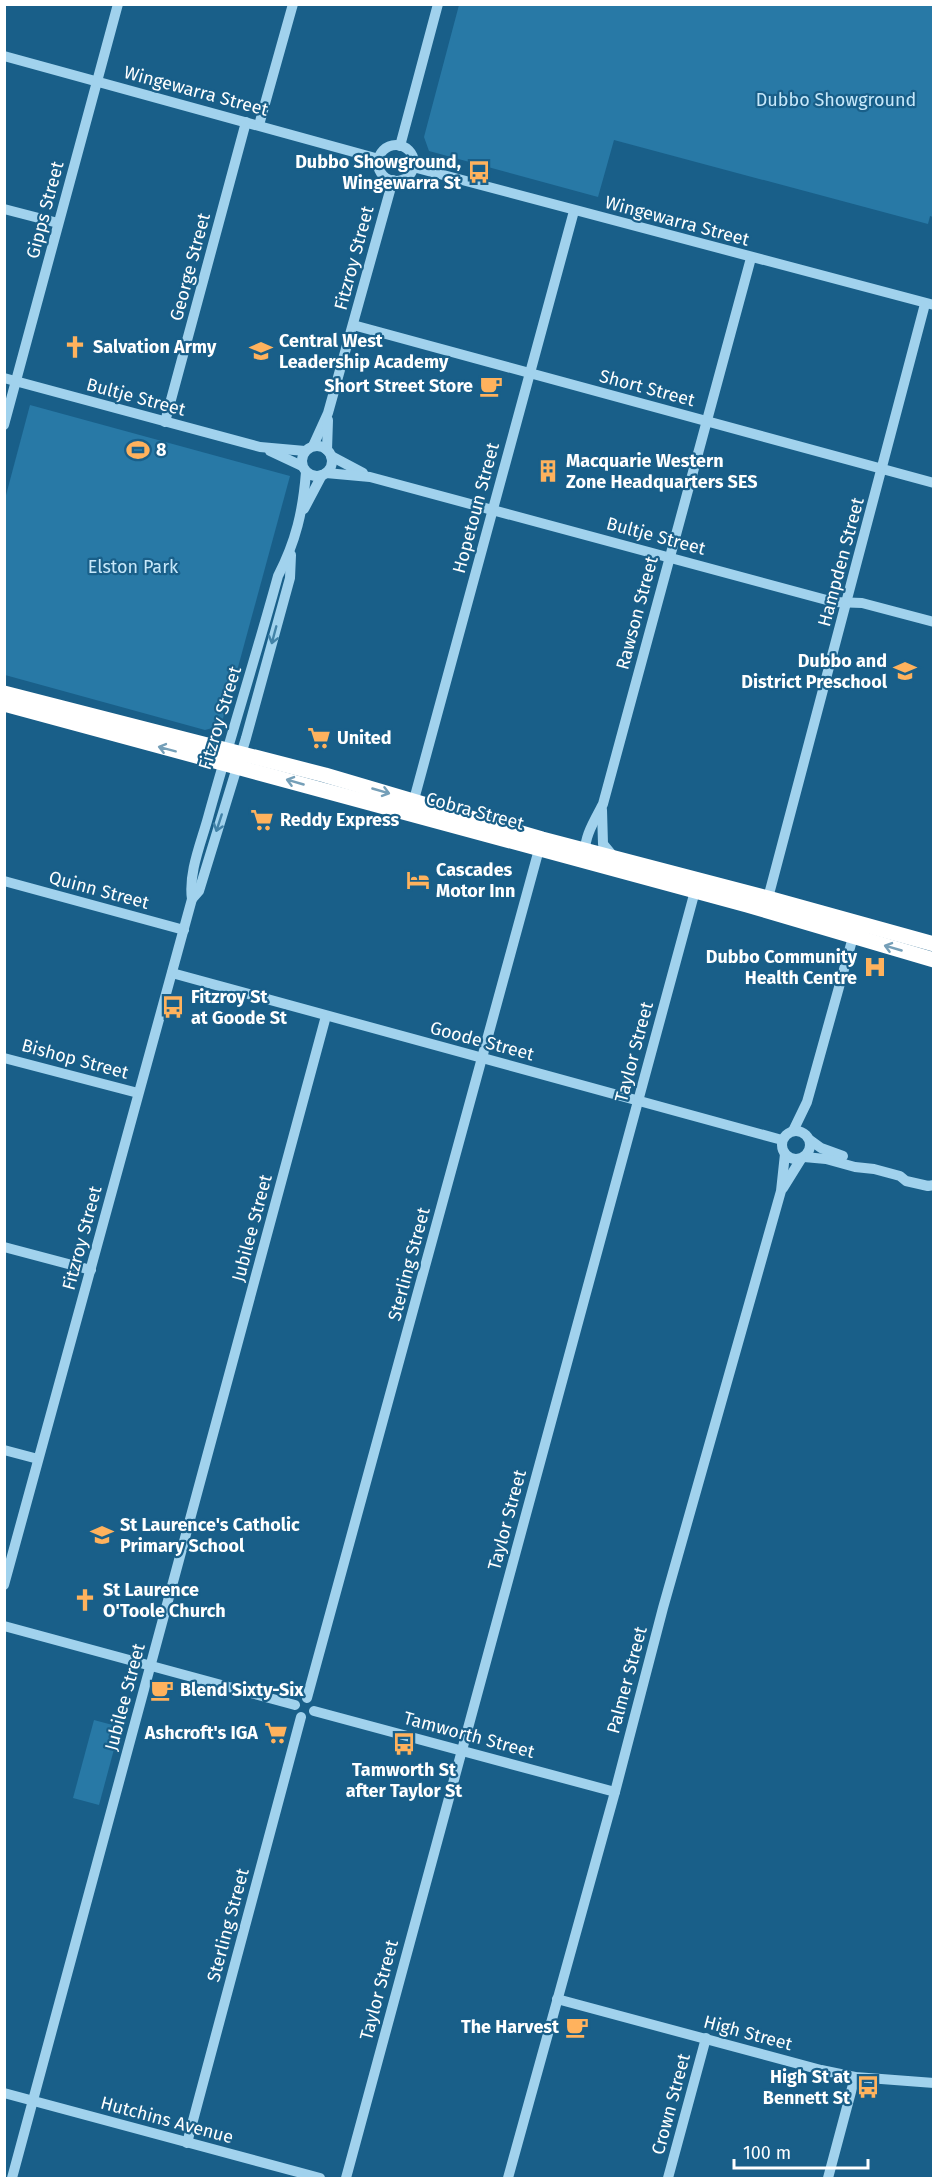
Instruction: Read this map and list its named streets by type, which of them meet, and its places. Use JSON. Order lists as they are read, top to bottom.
{
  "streets": {
    "highway": ["Cobra Street"],
    "street": [
      "Wingewarra Street",
      "Gipps Street",
      "Fitzroy Street",
      "George Street",
      "Short Street",
      "Bultje Street",
      "Hopetoun Street",
      "Hampden Street",
      "Rawson Street",
      "Quinn Street",
      "Goode Street",
      "Taylor Street",
      "Bishop Street",
      "Jubilee Street",
      "Sterling Street",
      "Palmer Street",
      "Tamworth Street",
      "High Street",
      "Crown Street",
      "Hutchins Avenue"
    ]
  },
  "crossings": [
    ["Wingewarra Street", "Gipps Street"],
    ["Wingewarra Street", "Fitzroy Street"],
    ["Wingewarra Street", "George Street"],
    ["Wingewarra Street", "Hopetoun Street"],
    ["Wingewarra Street", "Hampden Street"],
    ["Wingewarra Street", "Rawson Street"],
    ["Gipps Street", "Bultje Street"],
    ["Fitzroy Street", "Short Street"],
    ["Fitzroy Street", "Bultje Street"],
    ["Fitzroy Street", "Cobra Street"],
    ["Fitzroy Street", "Quinn Street"],
    ["Fitzroy Street", "Goode Street"],
    ["Fitzroy Street", "Bishop Street"],
    ["George Street", "Bultje Street"],
    ["Short Street", "Hopetoun Street"],
    ["Short Street", "Hampden Street"],
    ["Short Street", "Rawson Street"],
    ["Bultje Street", "Hopetoun Street"],
    ["Bultje Street", "Hampden Street"],
    ["Bultje Street", "Rawson Street"],
    ["Hopetoun Street", "Cobra Street"],
    ["Hampden Street", "Cobra Street"],
    ["Rawson Street", "Cobra Street"],
    ["Cobra Street", "Taylor Street"],
    ["Cobra Street", "Sterling Street"],
    ["Goode Street", "Taylor Street"],
    ["Goode Street", "Jubilee Street"],
    ["Goode Street", "Sterling Street"],
    ["Goode Street", "Palmer Street"],
    ["Taylor Street", "Tamworth Street"],
    ["Jubilee Street", "Hutchins Avenue"],
    ["Sterling Street", "Tamworth Street"],
    ["Sterling Street", "Hutchins Avenue"],
    ["Palmer Street", "Tamworth Street"],
    ["Palmer Street", "High Street"],
    ["High Street", "Crown Street"]
  ],
  "parks": ["Dubbo Showground", "Elston Park"],
  "places": {
    "bus stop": [
      "Dubbo Showground, Wingewarra St",
      "Fitzroy St at Goode St",
      "Tamworth St after Taylor St",
      "High St at Bennett St"
    ],
    "church": ["Salvation Army", "St Laurence O'Toole Church"],
    "school or university": ["Central West Leadership Academy", "Dubbo and District Preschool", "St Laurence's Catholic Primary School"],
    "cafe": ["Short Street Store", "Blend Sixty-Six", "The Harvest"],
    "sports": ["8"],
    "building": ["Macquarie Western Zone Headquarters SES"],
    "supermarket": ["United", "Reddy Express", "Ashcroft's IGA"],
    "hotel": ["Cascades Motor Inn"],
    "hospital": ["Dubbo Community Health Centre"]
  },
  "scale_bar": "100 m"
}
